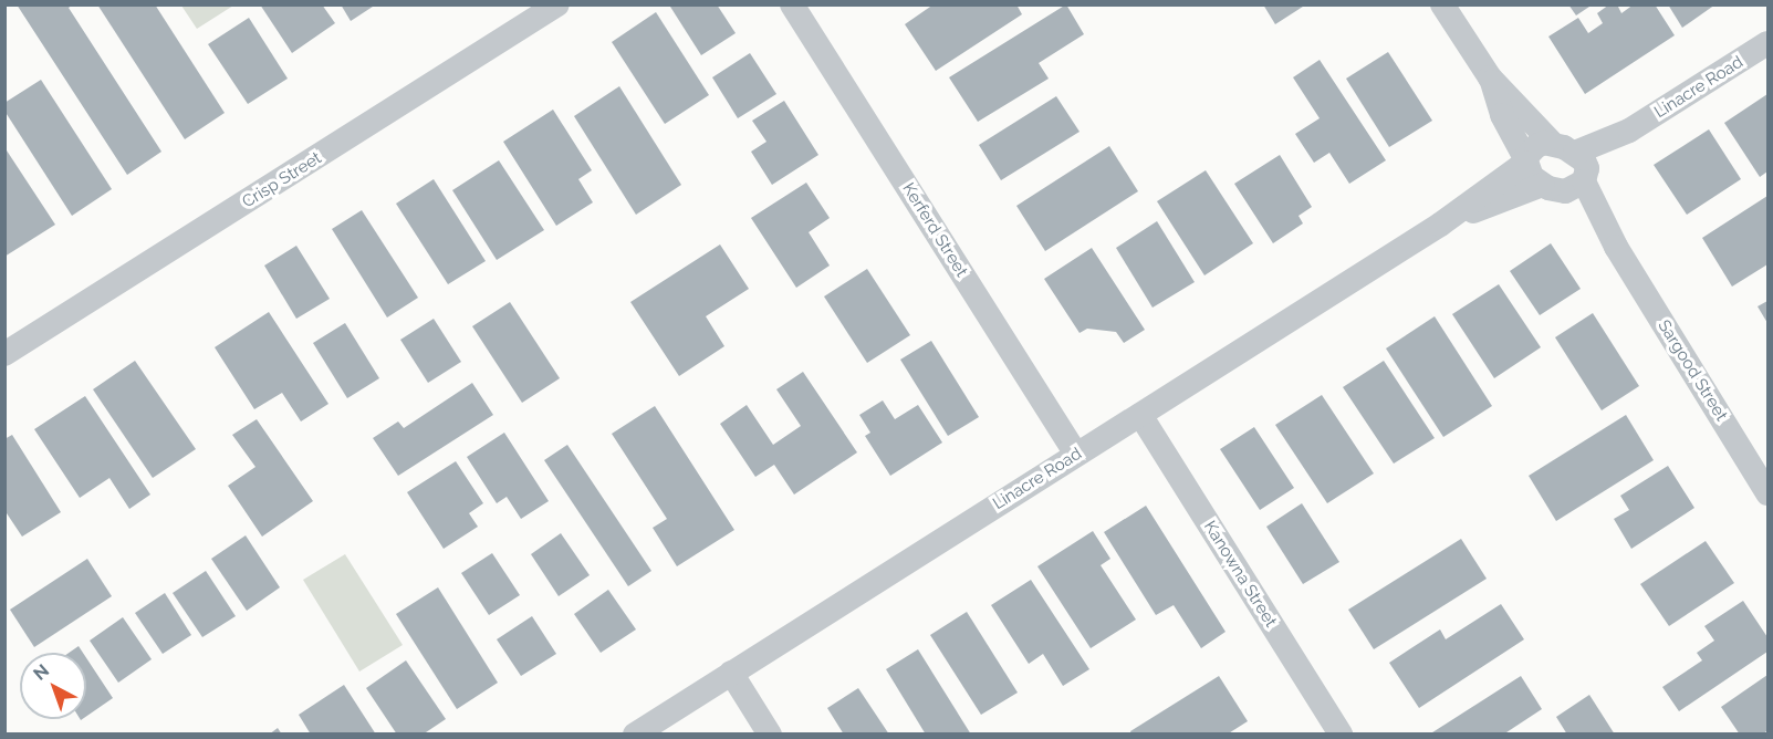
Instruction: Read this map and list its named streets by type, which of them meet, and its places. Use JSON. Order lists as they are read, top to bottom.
{
  "streets": {
    "street": [
      "Linacre Road",
      "Crisp Street",
      "Kerferd Street",
      "Sargood Street",
      "Kanowna Street"
    ]
  },
  "crossings": [
    ["Linacre Road", "Kerferd Street"],
    ["Linacre Road", "Sargood Street"],
    ["Linacre Road", "Kanowna Street"]
  ],
  "north": "top left"
}
